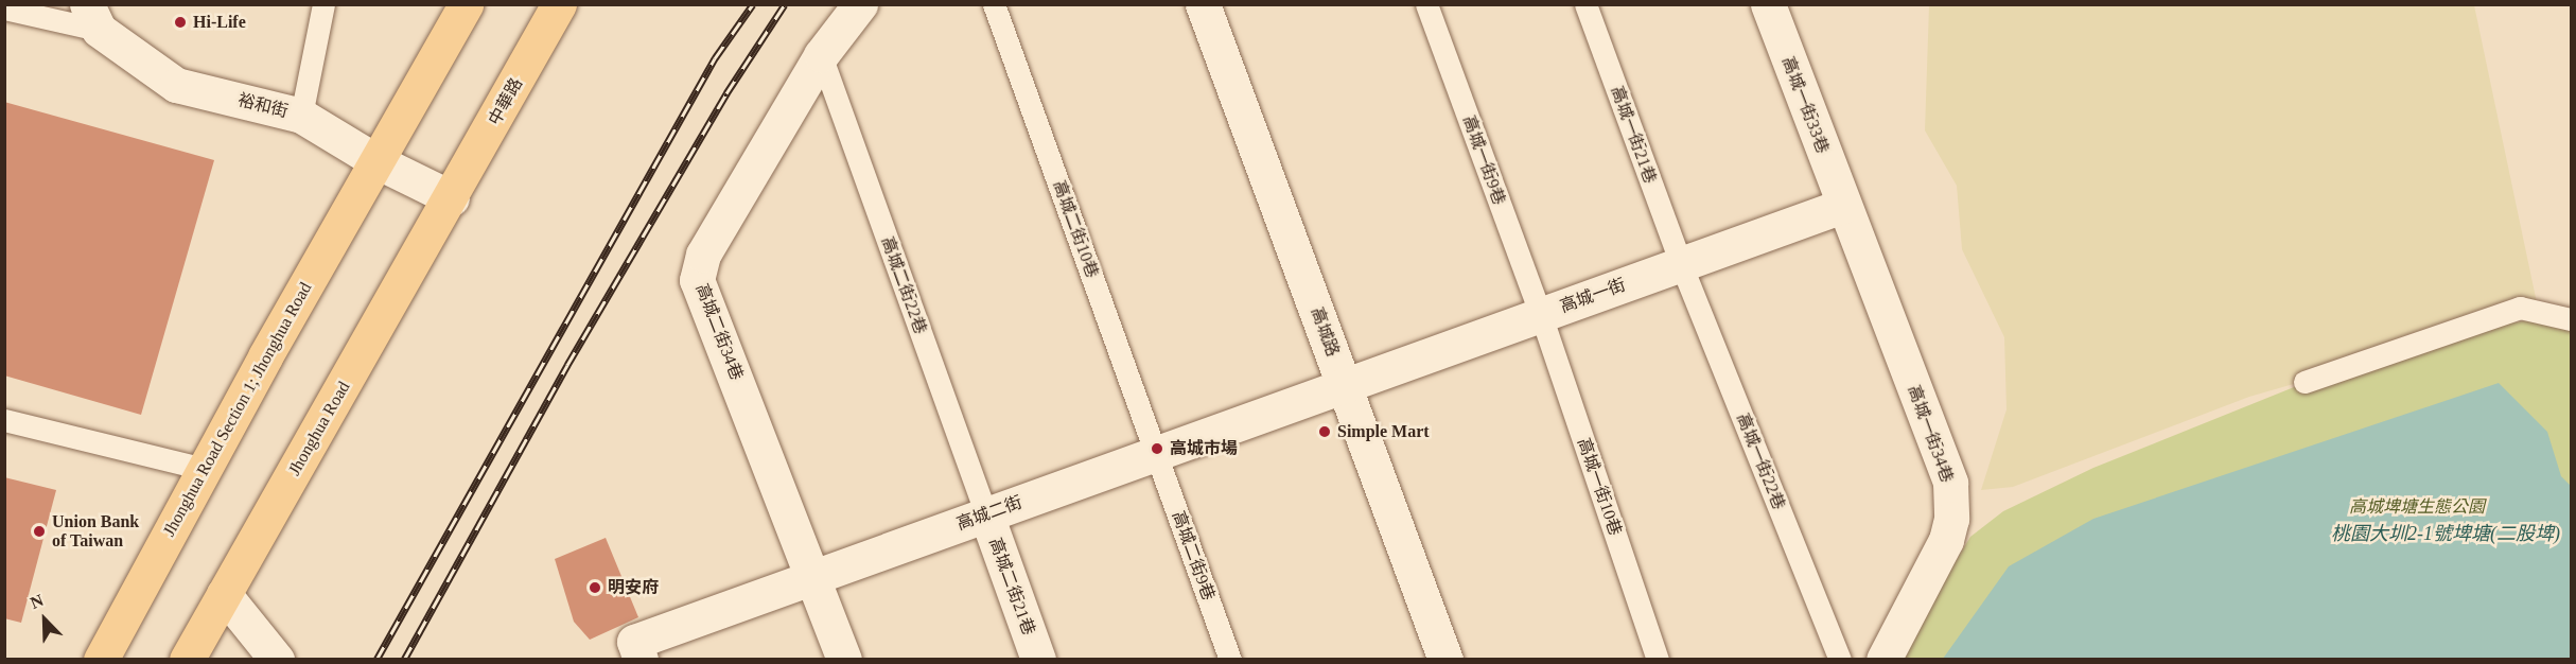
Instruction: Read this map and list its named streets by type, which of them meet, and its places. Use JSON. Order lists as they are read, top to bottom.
{
  "streets": {
    "main road": ["中華路", "Jhonghua Road Section 1; Jhonghua Road", "Jhonghua Road"],
    "street": [
      "高城一街33巷",
      "裕和街",
      "高城一街",
      "高城二街34巷",
      "高城路",
      "高城一街34巷",
      "高城二街",
      "高城二街21巷"
    ],
    "lane": [
      "高城一街21巷",
      "高城一街9巷",
      "高城二街10巷",
      "高城二街22巷",
      "高城一街22巷",
      "高城一街10巷",
      "高城二街9巷"
    ]
  },
  "crossings": [
    ["中華路", "裕和街"],
    ["中華路", "Jhonghua Road"],
    ["高城一街33巷", "高城一街"],
    ["高城一街33巷", "高城一街34巷"],
    ["裕和街", "Jhonghua Road Section 1; Jhonghua Road"],
    ["裕和街", "Jhonghua Road"],
    ["高城一街21巷", "高城一街"],
    ["高城一街21巷", "高城一街22巷"],
    ["高城一街9巷", "高城一街"],
    ["高城一街9巷", "高城一街10巷"],
    ["高城二街10巷", "高城二街"],
    ["高城二街10巷", "高城二街9巷"],
    ["高城二街22巷", "高城二街34巷"],
    ["高城二街22巷", "高城二街"],
    ["高城二街22巷", "高城二街21巷"],
    ["高城一街", "高城路"],
    ["高城一街", "高城一街34巷"],
    ["高城一街", "高城一街22巷"],
    ["高城一街", "高城一街10巷"],
    ["高城一街", "高城二街"],
    ["高城二街34巷", "高城二街"],
    ["高城路", "高城二街"],
    ["高城二街", "高城二街9巷"],
    ["高城二街", "高城二街21巷"]
  ],
  "water": ["桃園大圳2-1號埤塘(二股埤)"],
  "parks": ["高城埤塘生態公園"],
  "places": [
    "Hi-Life",
    "Simple Mart",
    "高城市場",
    "Union Bank of Taiwan",
    "明安府"
  ],
  "north": "top left"
}
